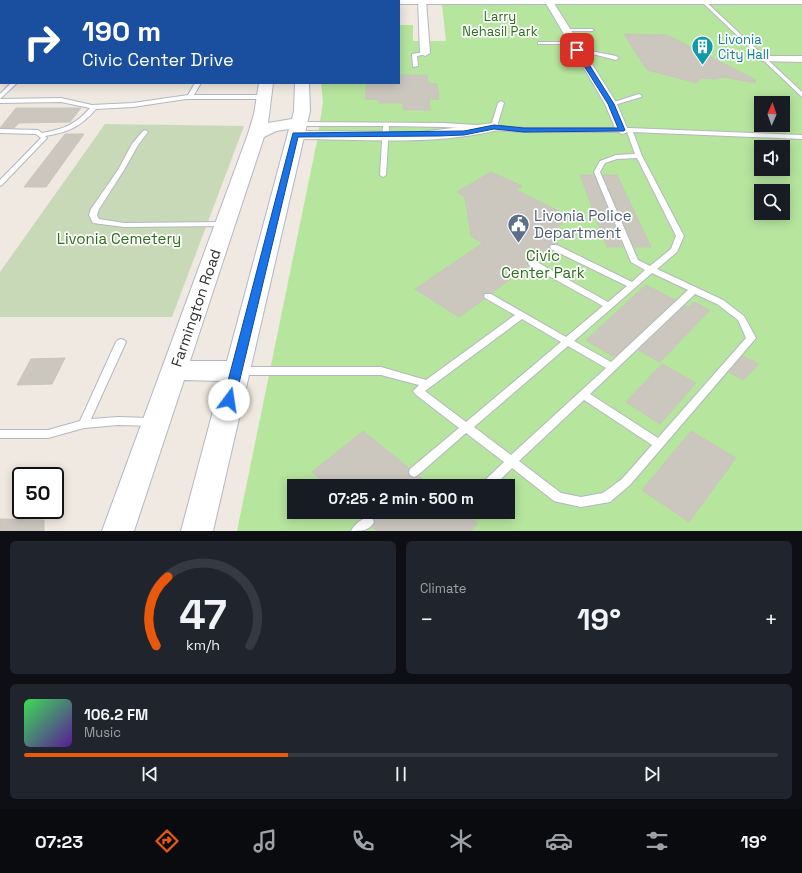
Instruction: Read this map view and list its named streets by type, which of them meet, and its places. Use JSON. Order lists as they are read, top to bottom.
{
  "streets": {
    "main road": ["Farmington Road"]
  },
  "parks": ["Larry Nehasil Park", "Livonia Cemetery", "Civic Center Park"],
  "places": {
    "building": ["Livonia City Hall"],
    "public building": ["Livonia Police Department"]
  },
  "north": "top",
  "page": {
    "turn": ["190 m", "Civic Center Drive"],
    "limit": "50",
    "trip": "07:25 · 2 min · 500 m",
    "tile": "Climate",
    "heat": ["−", "19°", "+"],
    "song": ["106.2 FM", "Music"],
    "tabs": ["07:23", "19°"],
    "gauge": ["47", "km/h"]
  }
}
